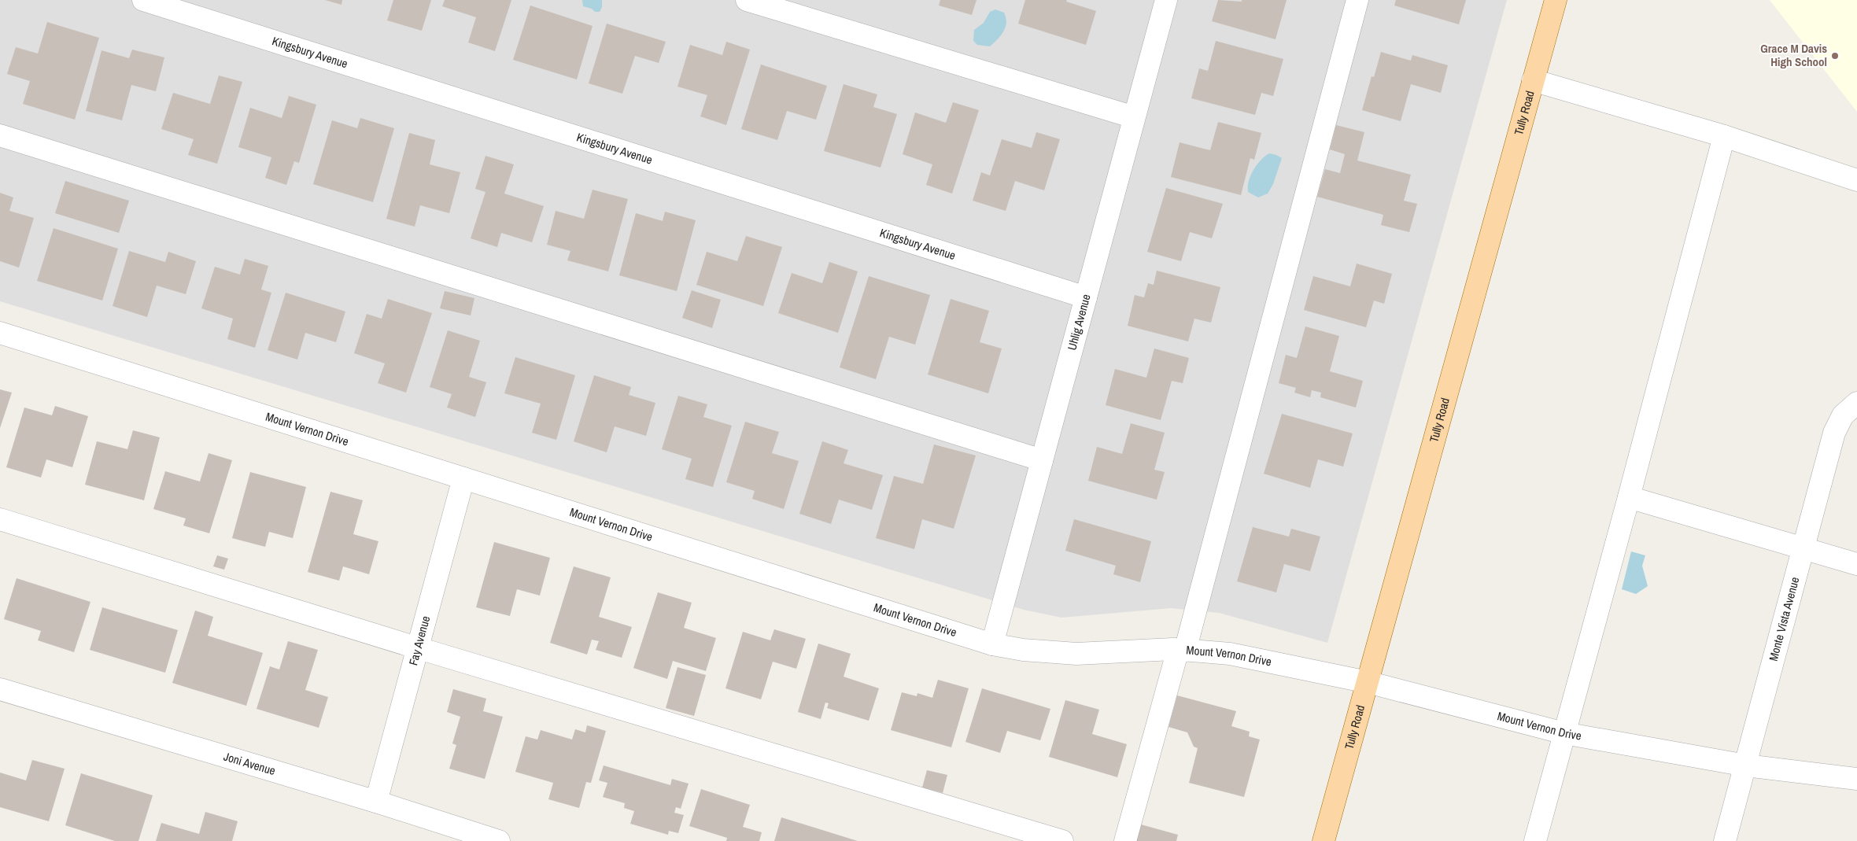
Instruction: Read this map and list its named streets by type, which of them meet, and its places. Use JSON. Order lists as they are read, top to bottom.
{
  "streets": {
    "main road": ["Tully Road"],
    "street": [
      "Kingsbury Avenue",
      "Uhlig Avenue",
      "Mount Vernon Drive",
      "Monte Vista Avenue",
      "Fay Avenue",
      "Joni Avenue"
    ]
  },
  "crossings": [
    ["Kingsbury Avenue", "Uhlig Avenue"],
    ["Tully Road", "Mount Vernon Drive"],
    ["Uhlig Avenue", "Mount Vernon Drive"],
    ["Mount Vernon Drive", "Monte Vista Avenue"],
    ["Mount Vernon Drive", "Fay Avenue"],
    ["Fay Avenue", "Joni Avenue"]
  ],
  "places": ["Grace M Davis High School"]
}
